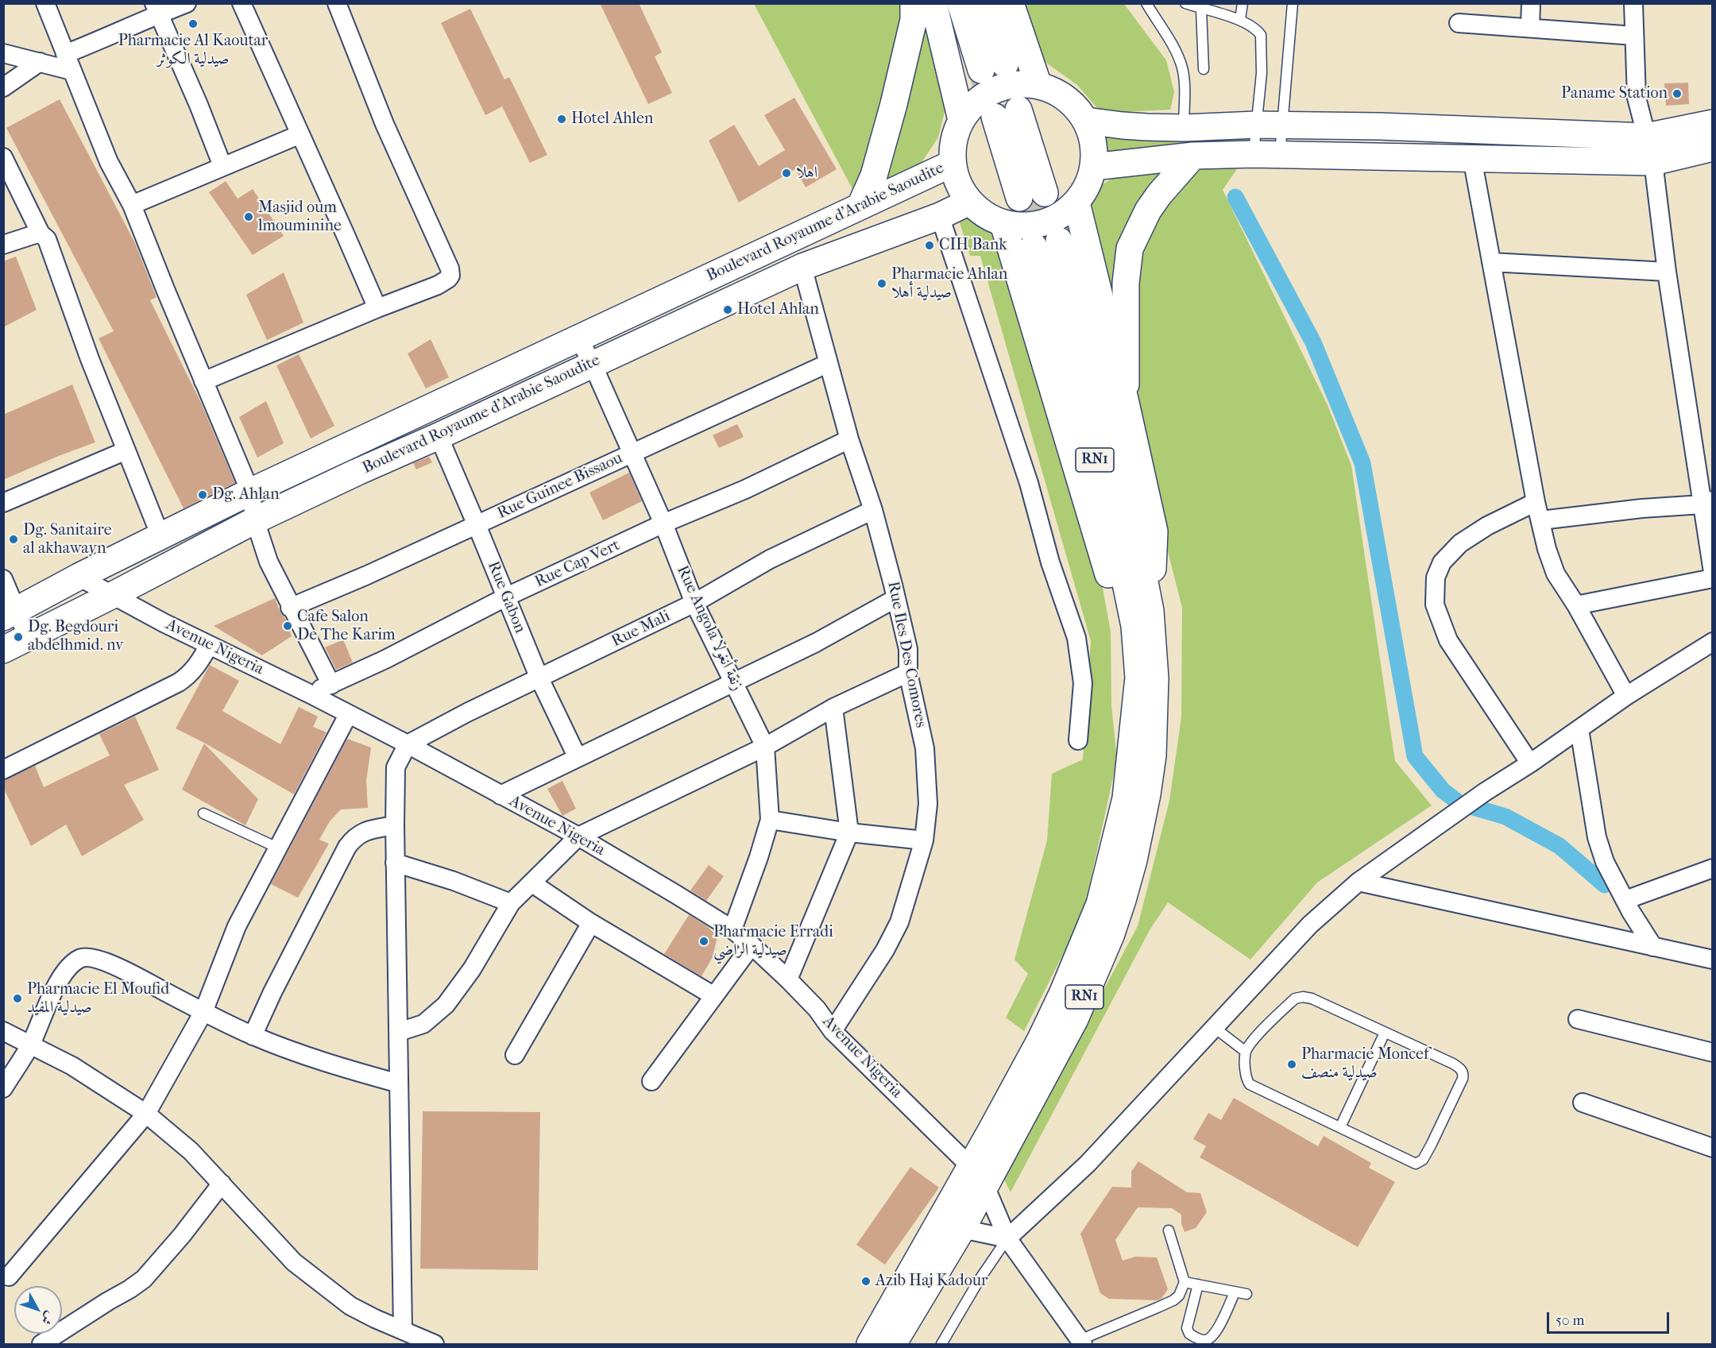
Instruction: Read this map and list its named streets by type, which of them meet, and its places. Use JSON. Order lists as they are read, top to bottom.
{
  "streets": {
    "main road": ["Boulevard Royaume d'Arabie Saoudite", "RN1"],
    "street": [
      "Rue Guinee Bissaou",
      "Rue Cap Vert",
      "Rue Gabon",
      "Rue Angola زنقة أنغولا",
      "Rue Mali",
      "Avenue Nigeria",
      "Rue Iles Des Comores"
    ]
  },
  "crossings": [
    ["Boulevard Royaume d'Arabie Saoudite", "Rue Gabon"],
    ["Boulevard Royaume d'Arabie Saoudite", "Rue Angola زنقة أنغولا"],
    ["Boulevard Royaume d'Arabie Saoudite", "Avenue Nigeria"],
    ["Boulevard Royaume d'Arabie Saoudite", "Rue Iles Des Comores"],
    ["RN1", "Avenue Nigeria"],
    ["Rue Guinee Bissaou", "Rue Gabon"],
    ["Rue Guinee Bissaou", "Rue Angola زنقة أنغولا"],
    ["Rue Guinee Bissaou", "Rue Iles Des Comores"],
    ["Rue Cap Vert", "Rue Gabon"],
    ["Rue Cap Vert", "Rue Angola زنقة أنغولا"],
    ["Rue Cap Vert", "Avenue Nigeria"],
    ["Rue Cap Vert", "Rue Iles Des Comores"],
    ["Rue Gabon", "Rue Mali"],
    ["Rue Angola زنقة أنغولا", "Rue Mali"],
    ["Rue Angola زنقة أنغولا", "Avenue Nigeria"],
    ["Rue Mali", "Avenue Nigeria"],
    ["Rue Mali", "Rue Iles Des Comores"],
    ["Avenue Nigeria", "Rue Iles Des Comores"]
  ],
  "places": [
    "Pharmacie Al Kaoutar صيدلية الكوثر",
    "Paname Station",
    "Hotel Ahlen",
    "اهلا",
    "Masjid oum lmouminine",
    "CIH Bank",
    "Pharmacie Ahlan صيدلية أهلا",
    "Hotel Ahlan",
    "Dg. Ahlan",
    "Dg. Sanitaire al akhawayn",
    "Cafe Salon De The Karim",
    "Dg. Begdouri abdelhmid. nv",
    "Pharmacie Erradi صيدلية الراضي",
    "Pharmacie El Moufid صيدلية المفيد",
    "Pharmacie Moncef صيدلية منصف",
    "Azib Haj Kadour"
  ],
  "scale_bar": "50 m",
  "north": "bottom right"
}
